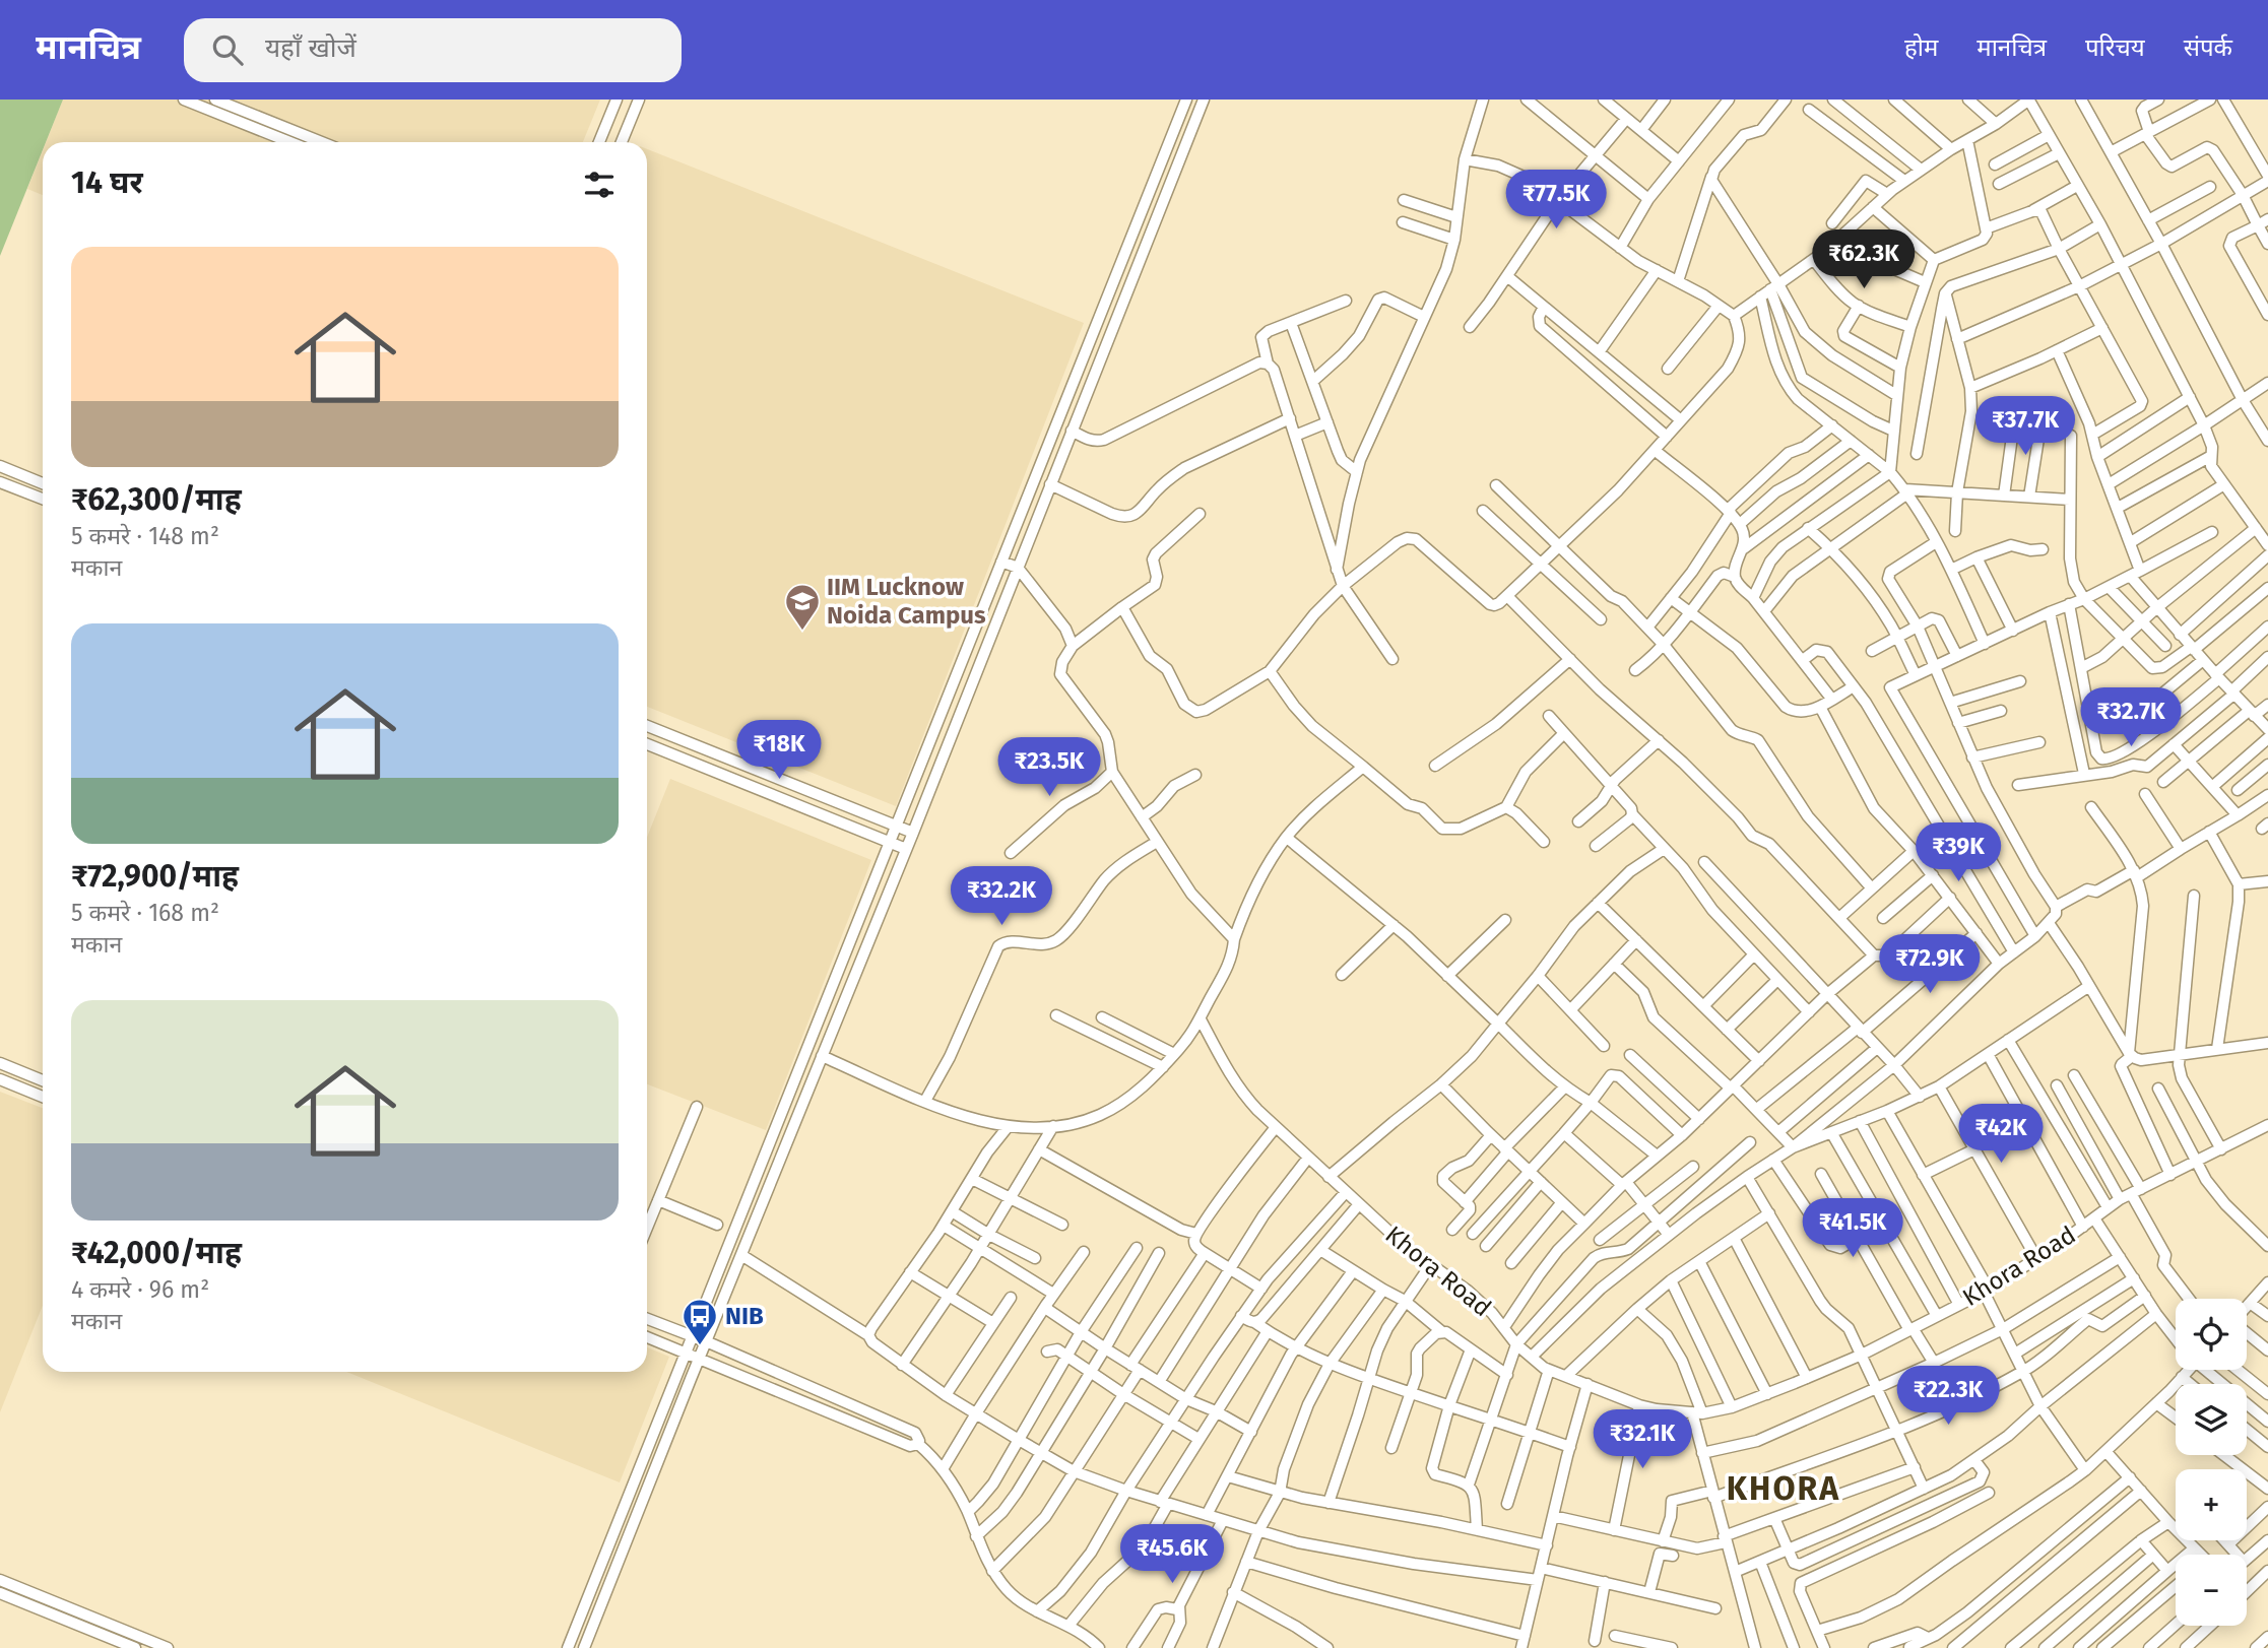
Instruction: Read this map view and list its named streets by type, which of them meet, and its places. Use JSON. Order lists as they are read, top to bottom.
{
  "streets": {
    "street": ["Khora Road"]
  },
  "districts": ["KHORA"],
  "places": {
    "school or university": ["IIM Lucknow Noida Campus"],
    "bus stop": ["NIB"]
  },
  "page": {
    "header": "मानचित्र",
    "search": "यहाँ खोजें",
    "nav": [
      "होम",
      "मानचित्र",
      "परिचय",
      "संपर्क"
    ],
    "heading": "14 घर",
    "price": [
      "₹77.5K",
      "₹62.3K",
      "₹37.7K",
      "₹32.7K",
      "₹18K",
      "₹23.5K",
      "₹39K",
      "₹32.2K",
      "₹72.9K",
      "₹42K",
      "₹41.5K",
      "₹22.3K",
      "₹32.1K",
      "₹45.6K"
    ],
    "list": [
      {
        "name": "₹62,300/माह",
        "note": "5 कमरे · 148 m² · मकान"
      },
      {
        "name": "₹72,900/माह",
        "note": "5 कमरे · 168 m² · मकान"
      },
      {
        "name": "₹42,000/माह",
        "note": "4 कमरे · 96 m² · मकान"
      }
    ],
    "map_buttons": ["+", "−"]
  }
}
